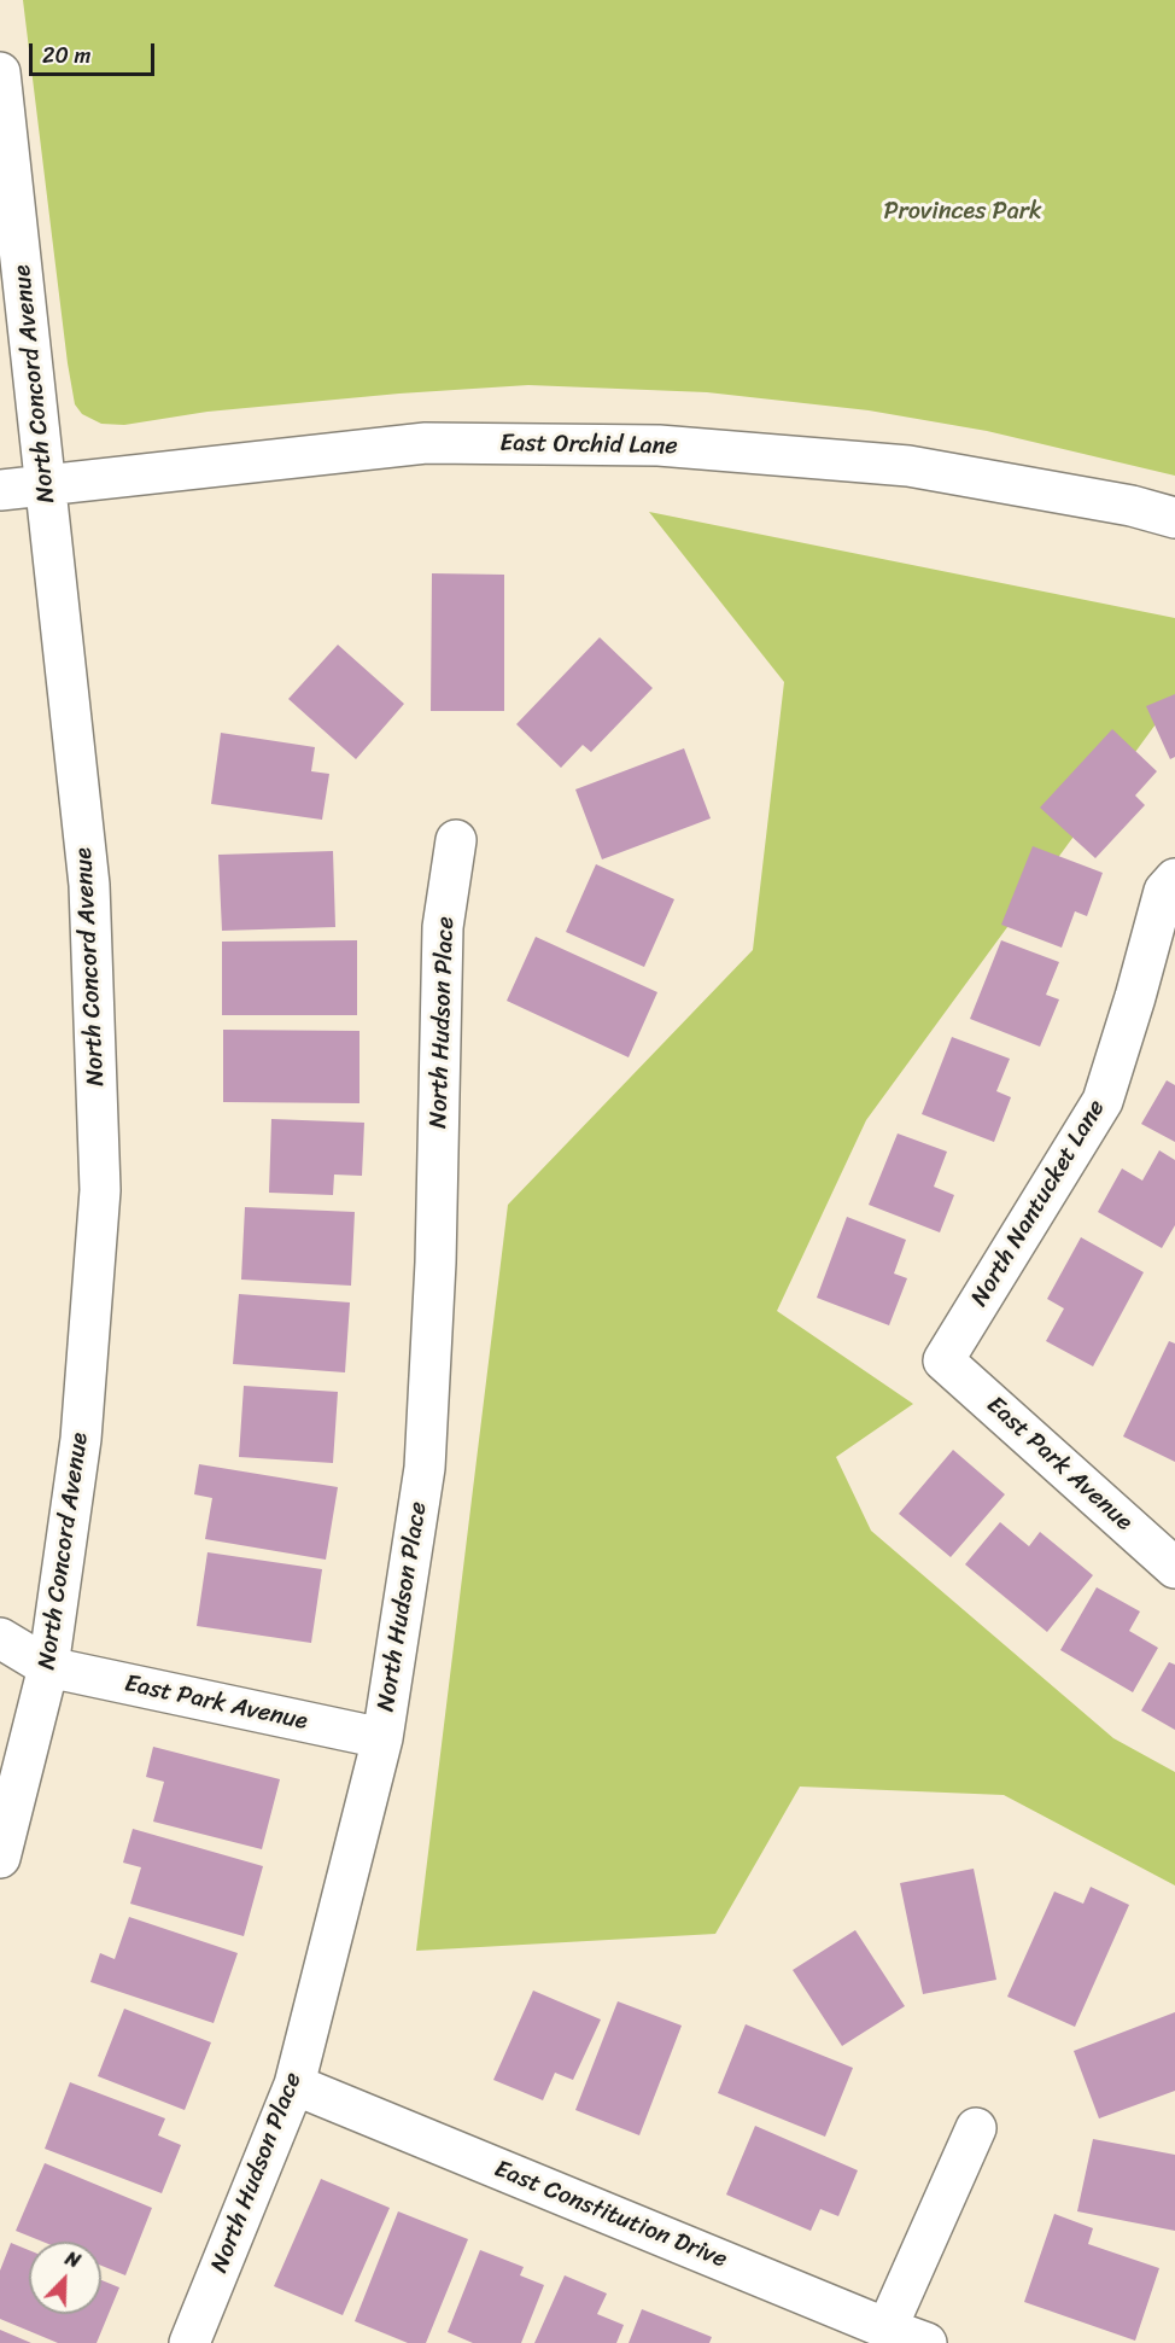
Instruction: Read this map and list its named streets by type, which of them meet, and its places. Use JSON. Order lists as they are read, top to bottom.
{
  "streets": {
    "street": [
      "North Concord Avenue",
      "East Orchid Lane",
      "North Hudson Place",
      "North Nantucket Lane",
      "East Park Avenue",
      "East Constitution Drive"
    ]
  },
  "crossings": [
    ["North Concord Avenue", "East Orchid Lane"],
    ["North Concord Avenue", "East Park Avenue"],
    ["North Hudson Place", "East Park Avenue"],
    ["North Hudson Place", "East Constitution Drive"],
    ["North Nantucket Lane", "East Park Avenue"]
  ],
  "parks": ["Provinces Park"],
  "scale_bar": "20 m",
  "north": "top right"
}
